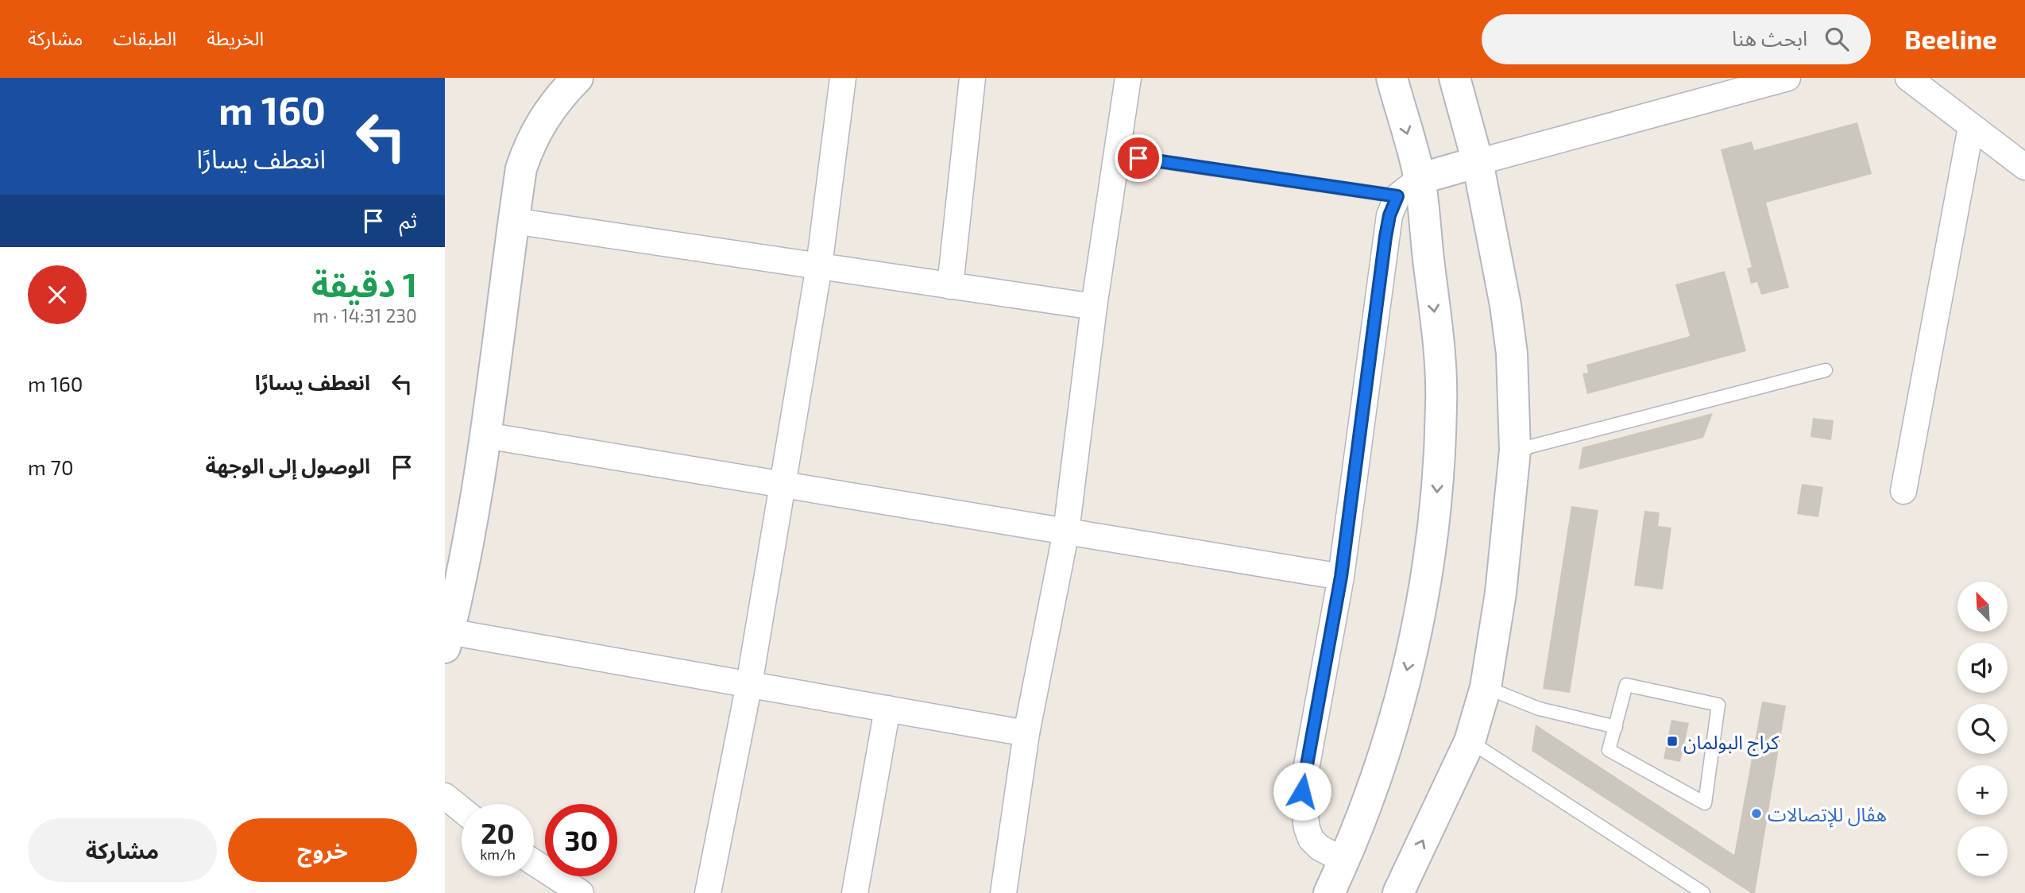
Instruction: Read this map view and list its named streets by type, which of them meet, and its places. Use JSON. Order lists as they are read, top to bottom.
{
  "places": {
    "transit": ["كراج البولمان"],
    "other": ["هڤال للإتصالات"]
  },
  "north": "top left",
  "page": {
    "header": "Beeline",
    "search": "ابحث هنا",
    "nav": ["الخريطة", "الطبقات", "مشاركة"],
    "turn": ["160 m", "انعطف يسارًا"],
    "then": "ثم",
    "heading": ["1 دقيقة", "230 m · 14:31"],
    "list": [
      {
        "name": "انعطف يسارًا",
        "value": "160 m"
      },
      {
        "name": "الوصول إلى الوجهة",
        "value": "70 m"
      }
    ],
    "map_buttons": ["+", "−"],
    "speed": "20 km/h",
    "limit": "30",
    "buttons": ["خروج", "مشاركة"]
  }
}
